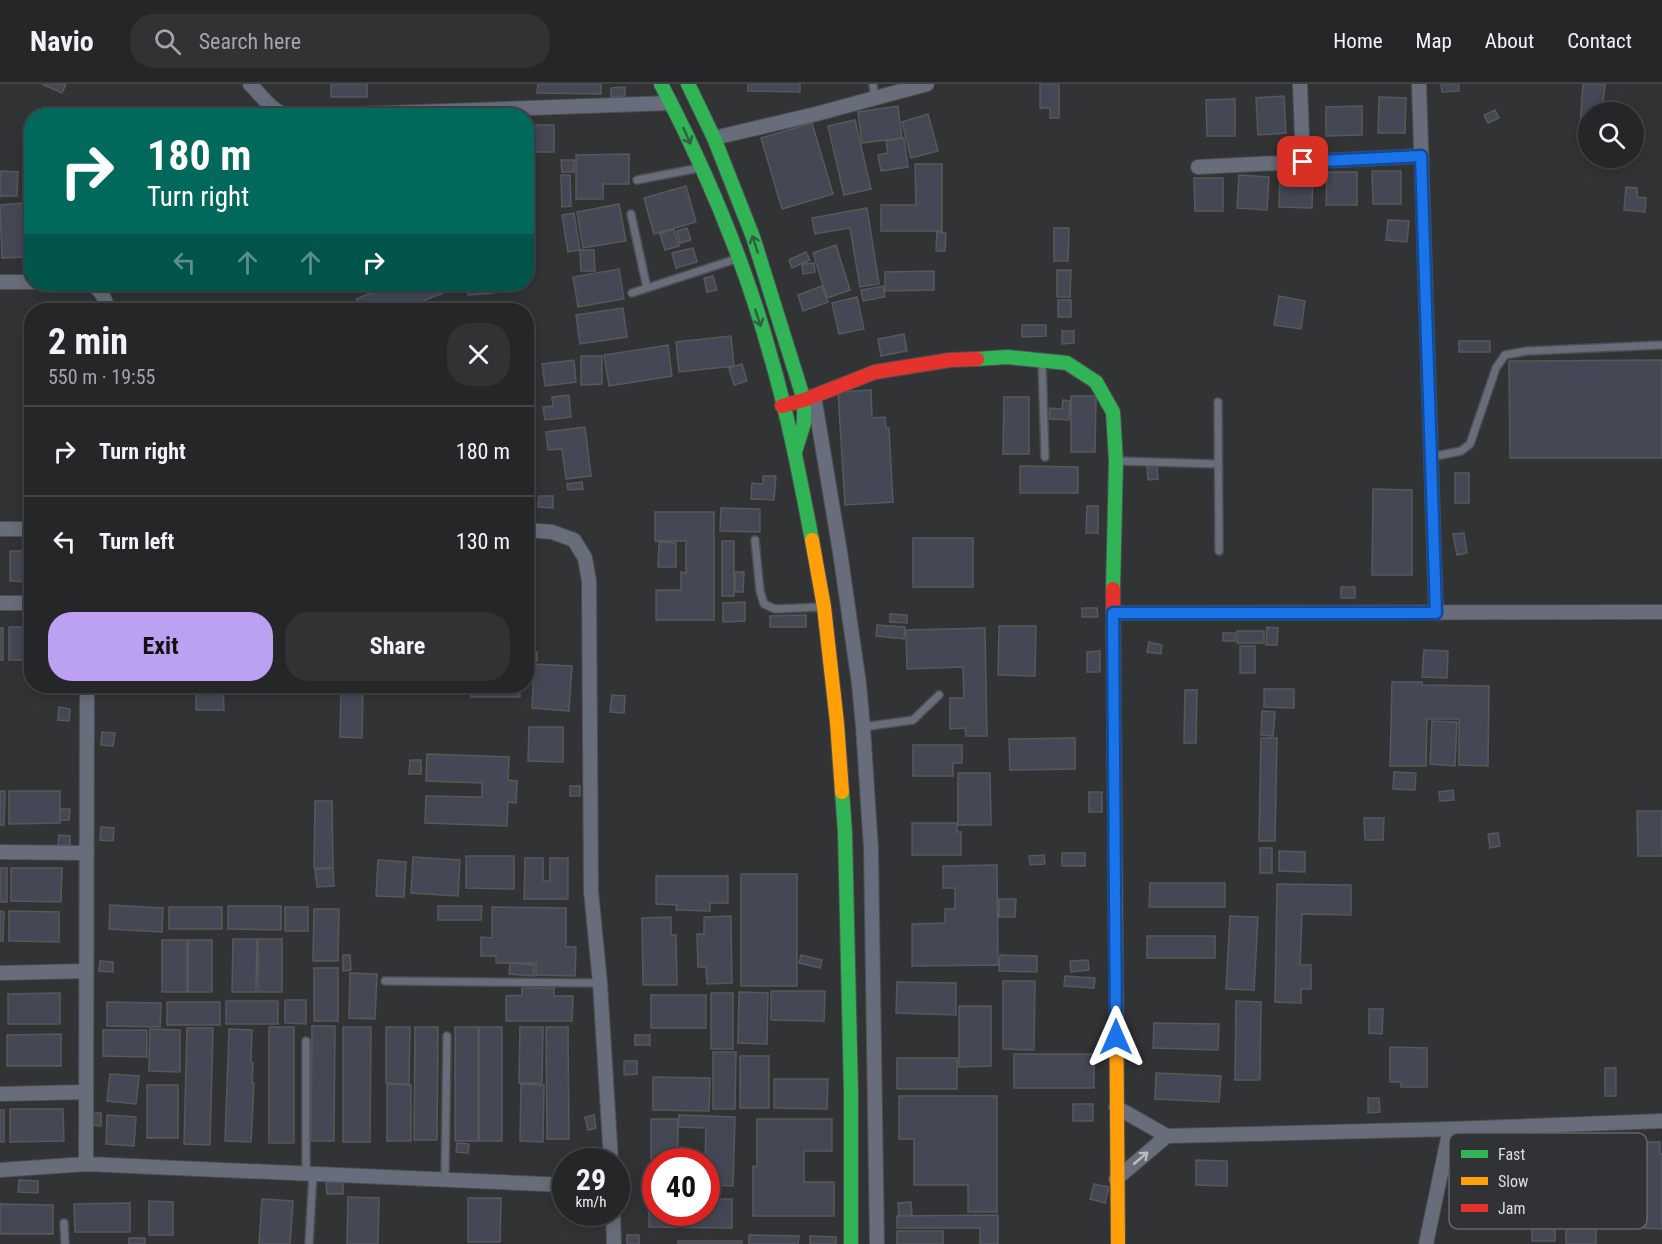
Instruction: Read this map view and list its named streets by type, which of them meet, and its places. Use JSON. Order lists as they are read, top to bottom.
{
  "legend": ["Fast", "Slow", "Jam"],
  "page": {
    "header": "Navio",
    "search": "Search here",
    "nav": [
      "Home",
      "Map",
      "About",
      "Contact"
    ],
    "turn": ["180 m", "Turn right"],
    "heading": ["2 min", "550 m · 19:55"],
    "list": [
      {
        "name": "Turn right",
        "value": "180 m"
      },
      {
        "name": "Turn left",
        "value": "130 m"
      }
    ],
    "buttons": ["Exit", "Share"],
    "speed": "29 km/h",
    "limit": "40"
  }
}
